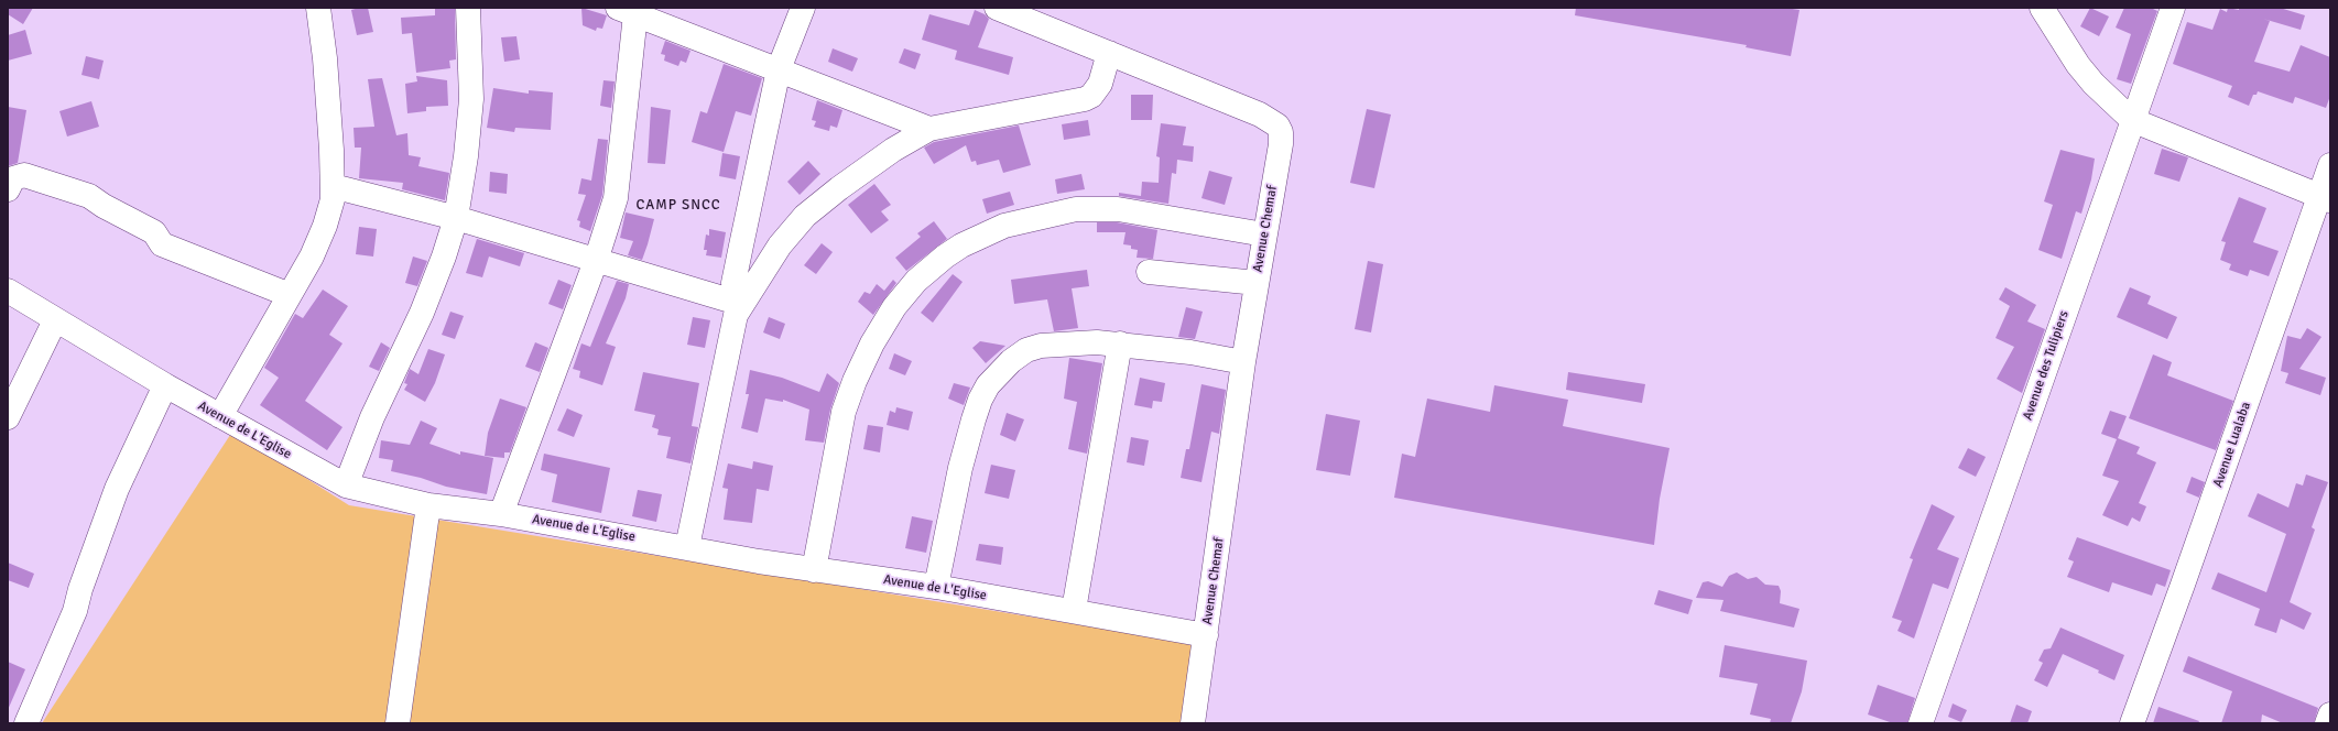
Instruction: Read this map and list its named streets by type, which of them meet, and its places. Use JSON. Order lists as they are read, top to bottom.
{
  "streets": {
    "street": [
      "Avenue Chemaf",
      "Avenue des Tulipiers",
      "Avenue de L'Eglise",
      "Avenue Lualaba"
    ]
  },
  "crossings": [
    ["Avenue Chemaf", "Avenue de L'Eglise"]
  ],
  "districts": ["CAMP SNCC"]
}
